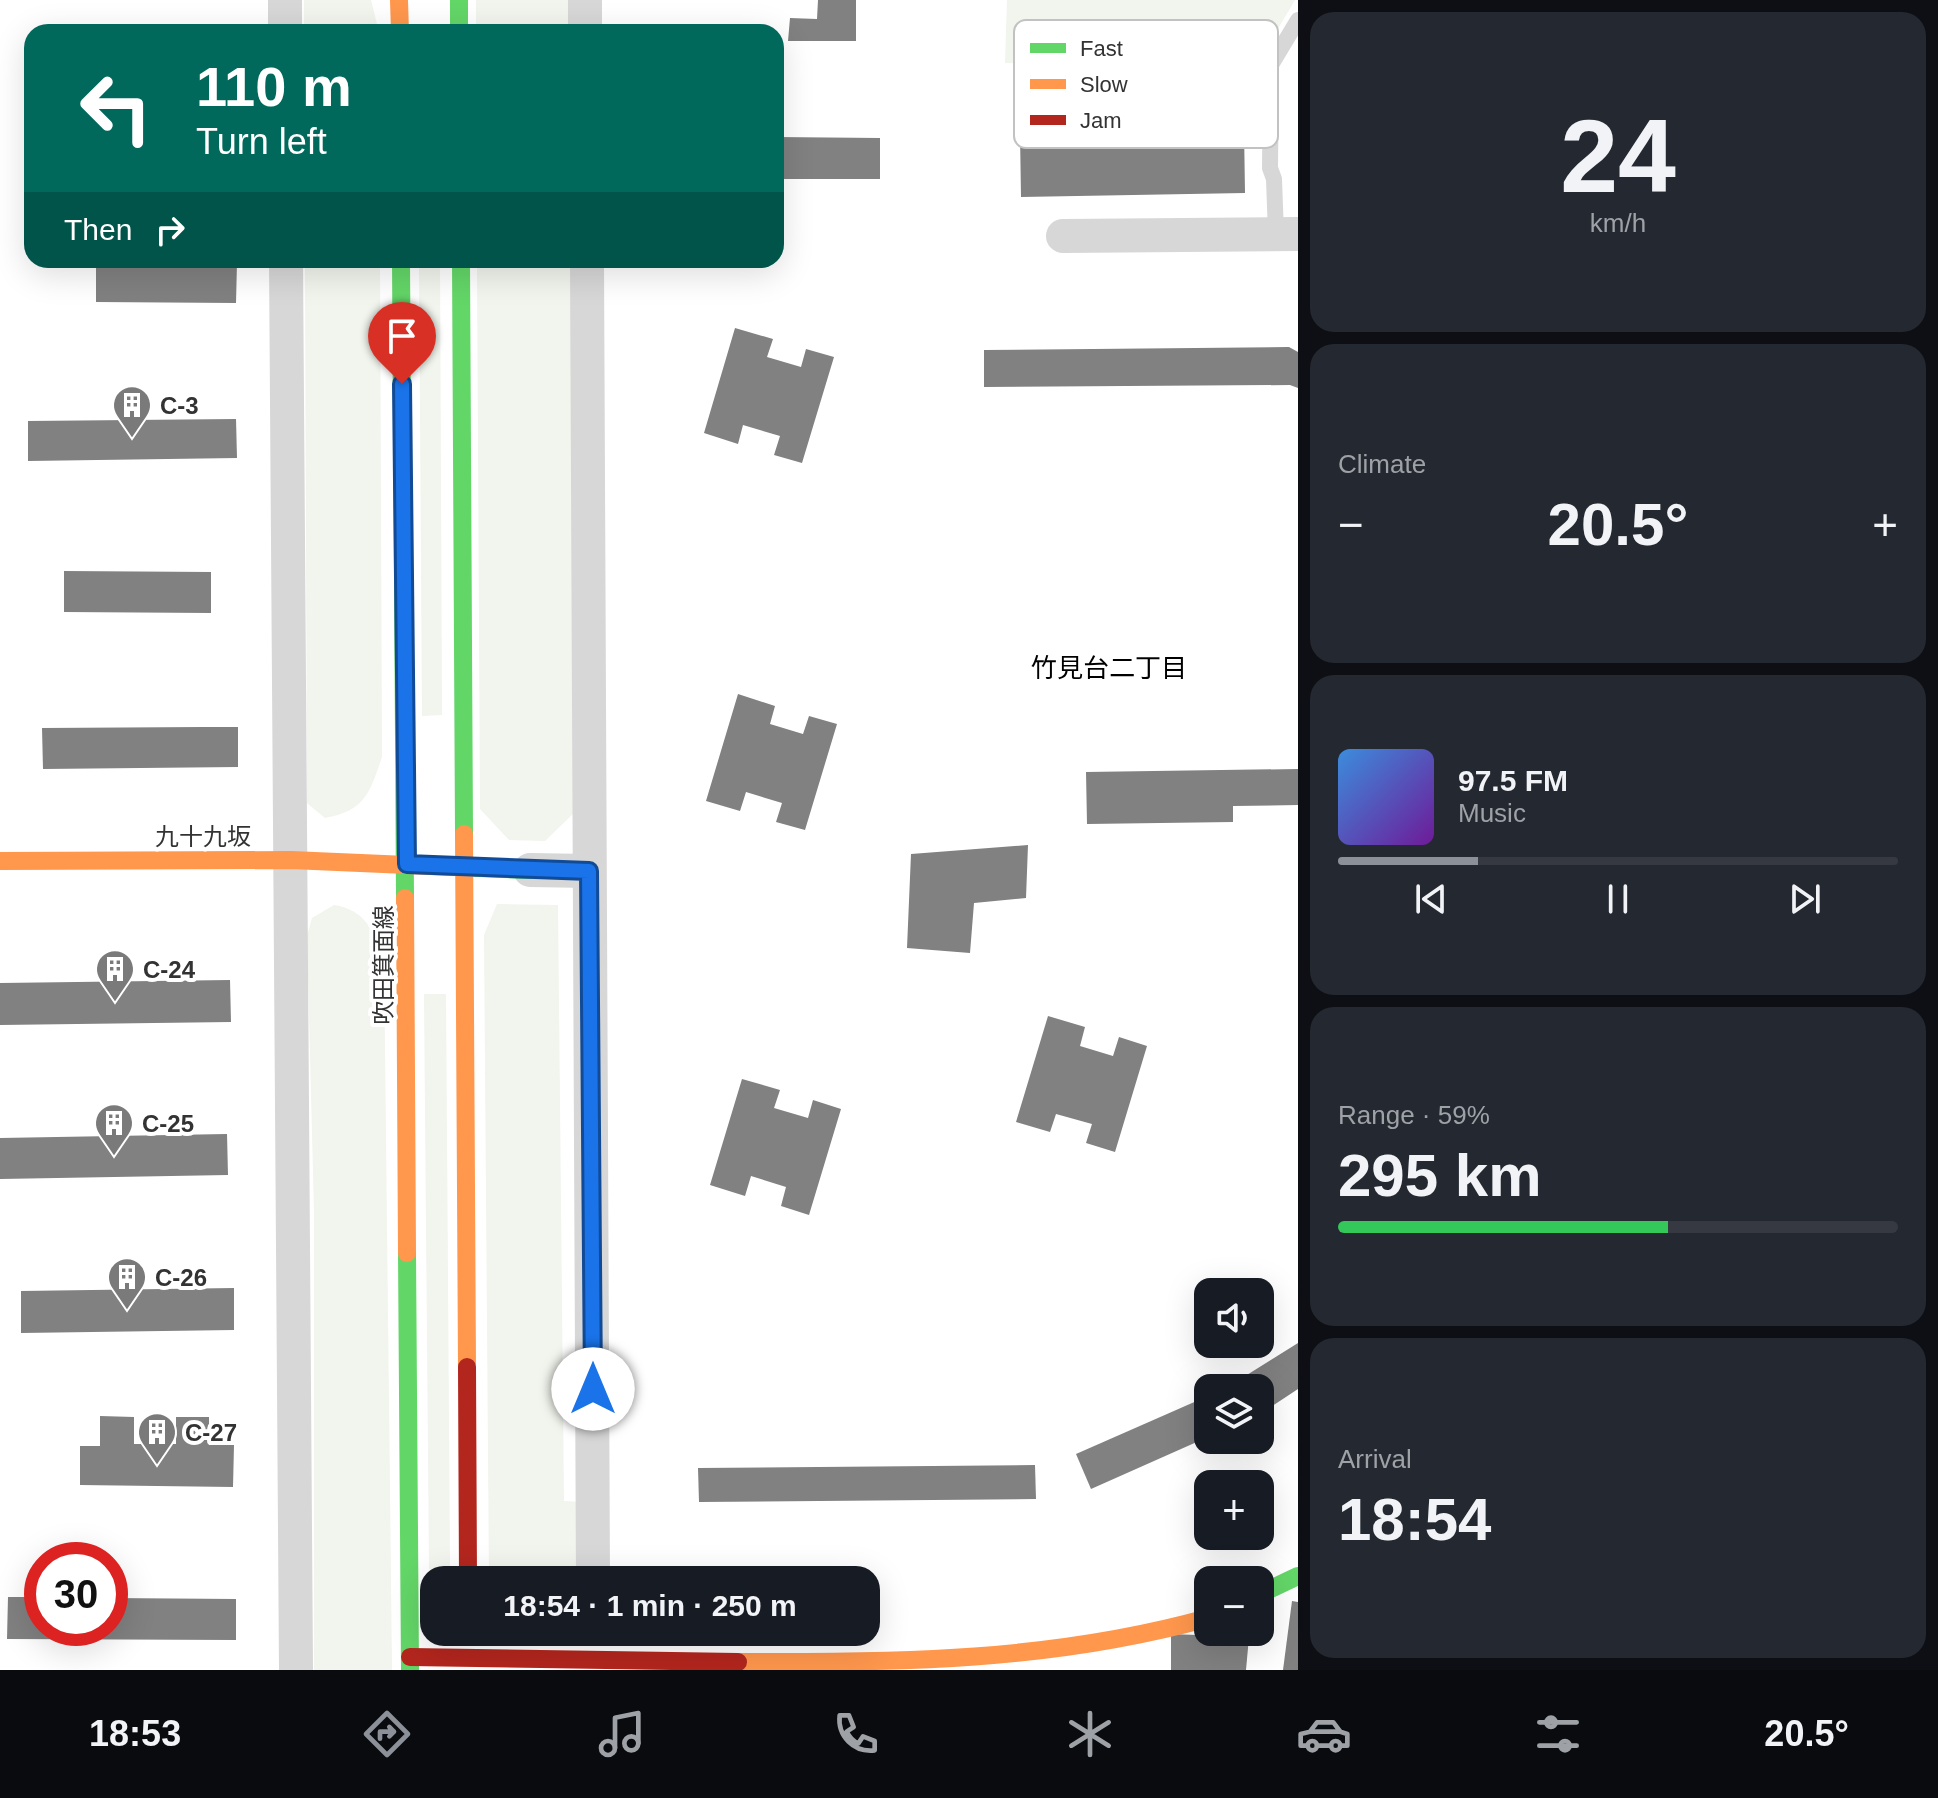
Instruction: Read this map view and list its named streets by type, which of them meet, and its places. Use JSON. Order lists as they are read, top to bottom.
{
  "streets": {
    "main road": ["九十九坂", "吹田箕面線"]
  },
  "crossings": [
    ["九十九坂", "吹田箕面線"]
  ],
  "districts": ["竹見台二丁目"],
  "places": {
    "building": [
      "C-3",
      "C-24",
      "C-25",
      "C-26",
      "C-27"
    ]
  },
  "legend": ["Fast", "Slow", "Jam"],
  "page": {
    "tile": [
      ["24", "km/h"],
      "Climate",
      ["Range · 59%", "295 km"],
      ["Arrival", "18:54"]
    ],
    "turn": ["110 m", "Turn left"],
    "then": "Then",
    "heat": ["−", "20.5°", "+"],
    "song": ["97.5 FM", "Music"],
    "map_buttons": ["+", "−"],
    "limit": "30",
    "trip": "18:54 · 1 min · 250 m",
    "tabs": ["18:53", "20.5°"]
  }
}
